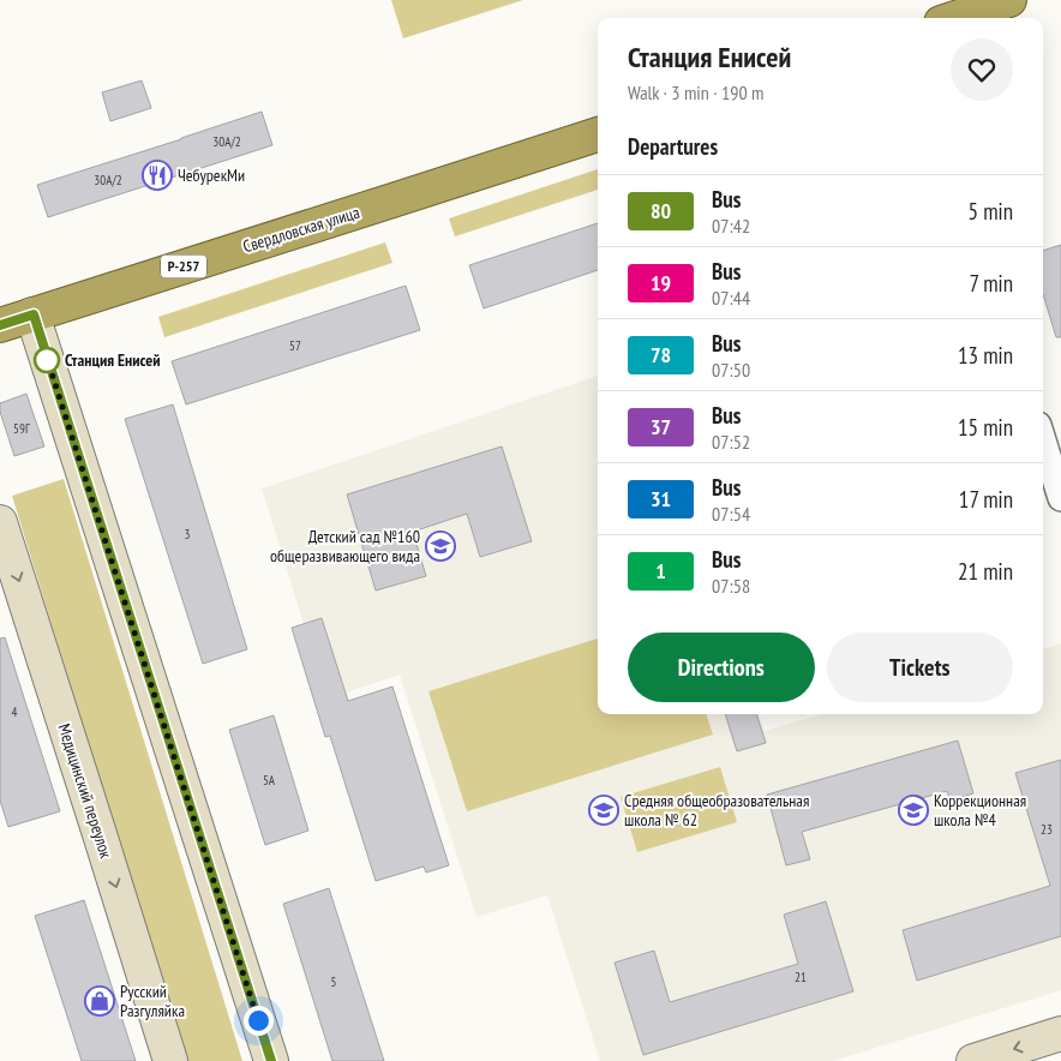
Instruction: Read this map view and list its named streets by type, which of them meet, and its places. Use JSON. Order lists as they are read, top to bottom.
{
  "streets": {
    "highway": ["Свердловская улица", "Р-257"],
    "main road": ["Медицинский переулок"]
  },
  "places": {
    "restaurant": ["ЧебурекМи"],
    "other": ["Станция Енисей"],
    "school or university": ["Детский сад №160 общеразвивающего вида", "Средняя общеобразовательная школа № 62", "Коррекционная школа №4"],
    "shop": ["Русский Разгуляйка"]
  },
  "lines": ["bus line 80"],
  "house_numbers": [
    "30А/2",
    "30А/2",
    "57",
    "59Г",
    "3",
    "4",
    "5А",
    "23",
    "21",
    "5"
  ],
  "page": {
    "heading": [
      ["Станция Енисей", "Walk · 3 min · 190 m"],
      "Departures"
    ],
    "list": [
      {
        "mark": "80",
        "name": "Bus",
        "note": "07:42",
        "value": "5 min"
      },
      {
        "mark": "19",
        "name": "Bus",
        "note": "07:44",
        "value": "7 min"
      },
      {
        "mark": "78",
        "name": "Bus",
        "note": "07:50",
        "value": "13 min"
      },
      {
        "mark": "37",
        "name": "Bus",
        "note": "07:52",
        "value": "15 min"
      },
      {
        "mark": "31",
        "name": "Bus",
        "note": "07:54",
        "value": "17 min"
      },
      {
        "mark": "1",
        "name": "Bus",
        "note": "07:58",
        "value": "21 min"
      }
    ],
    "buttons": ["Directions", "Tickets"]
  }
}
